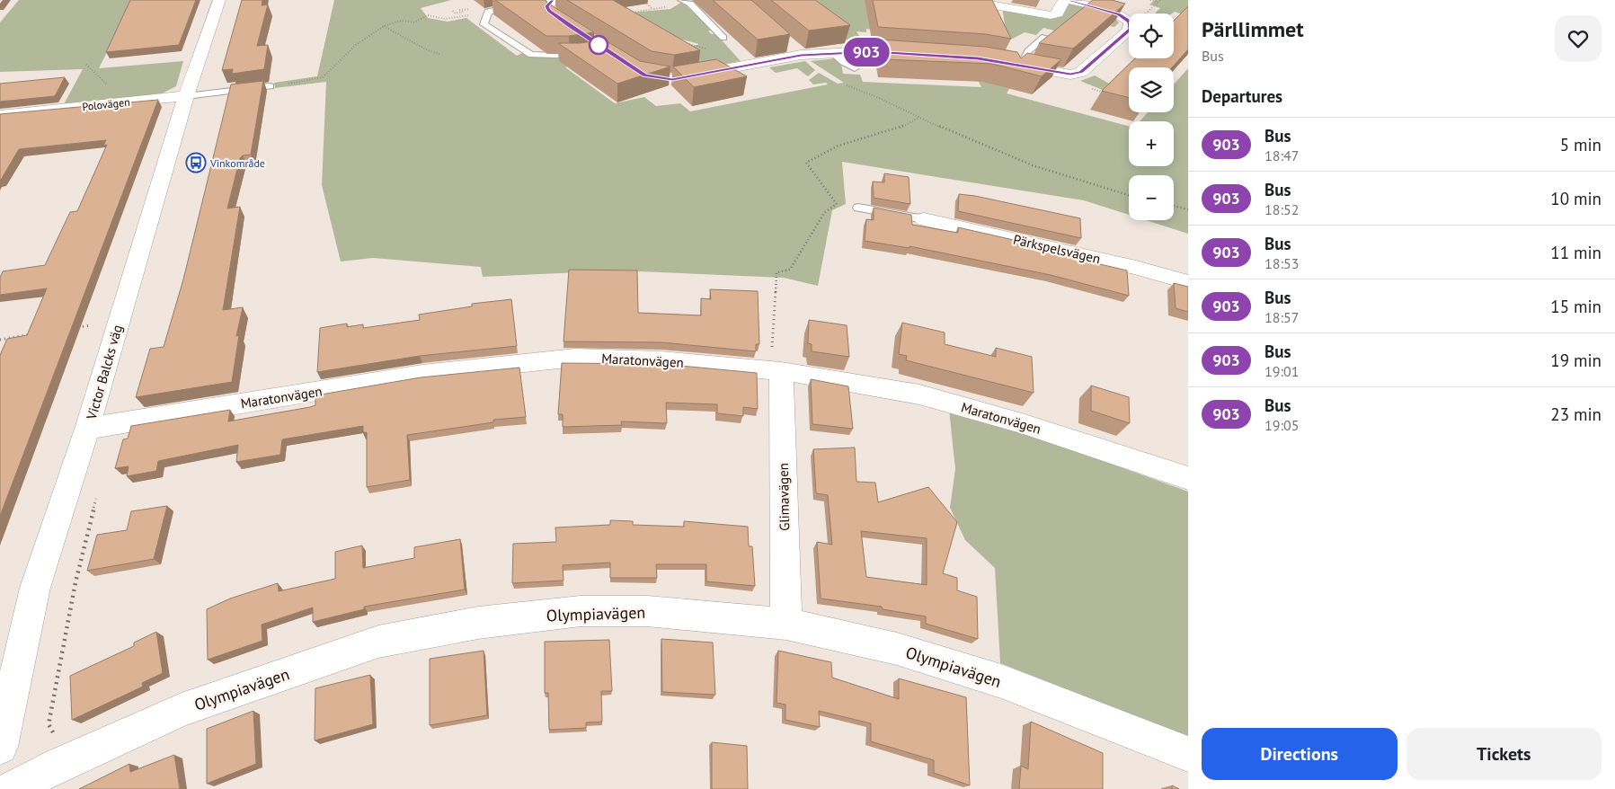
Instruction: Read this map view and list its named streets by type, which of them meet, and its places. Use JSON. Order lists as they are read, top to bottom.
{
  "streets": {
    "street": [
      "Polovägen",
      "Pärkspelsvägen",
      "Maratonvägen",
      "Victor Balcks väg",
      "Glimavägen",
      "Olympiavägen"
    ]
  },
  "crossings": [
    ["Polovägen", "Victor Balcks väg"],
    ["Maratonvägen", "Victor Balcks väg"],
    ["Maratonvägen", "Glimavägen"],
    ["Glimavägen", "Olympiavägen"]
  ],
  "places": {
    "bus stop": ["Vinkområde"]
  },
  "lines": ["bus line 903"],
  "page": {
    "on_map": "903",
    "heading": [
      ["Pärllimmet", "Bus"],
      "Departures"
    ],
    "map_buttons": ["+", "−"],
    "list": [
      {
        "mark": "903",
        "name": "Bus",
        "note": "18:47",
        "value": "5 min"
      },
      {
        "mark": "903",
        "name": "Bus",
        "note": "18:52",
        "value": "10 min"
      },
      {
        "mark": "903",
        "name": "Bus",
        "note": "18:53",
        "value": "11 min"
      },
      {
        "mark": "903",
        "name": "Bus",
        "note": "18:57",
        "value": "15 min"
      },
      {
        "mark": "903",
        "name": "Bus",
        "note": "19:01",
        "value": "19 min"
      },
      {
        "mark": "903",
        "name": "Bus",
        "note": "19:05",
        "value": "23 min"
      }
    ],
    "buttons": ["Directions", "Tickets"]
  }
}
